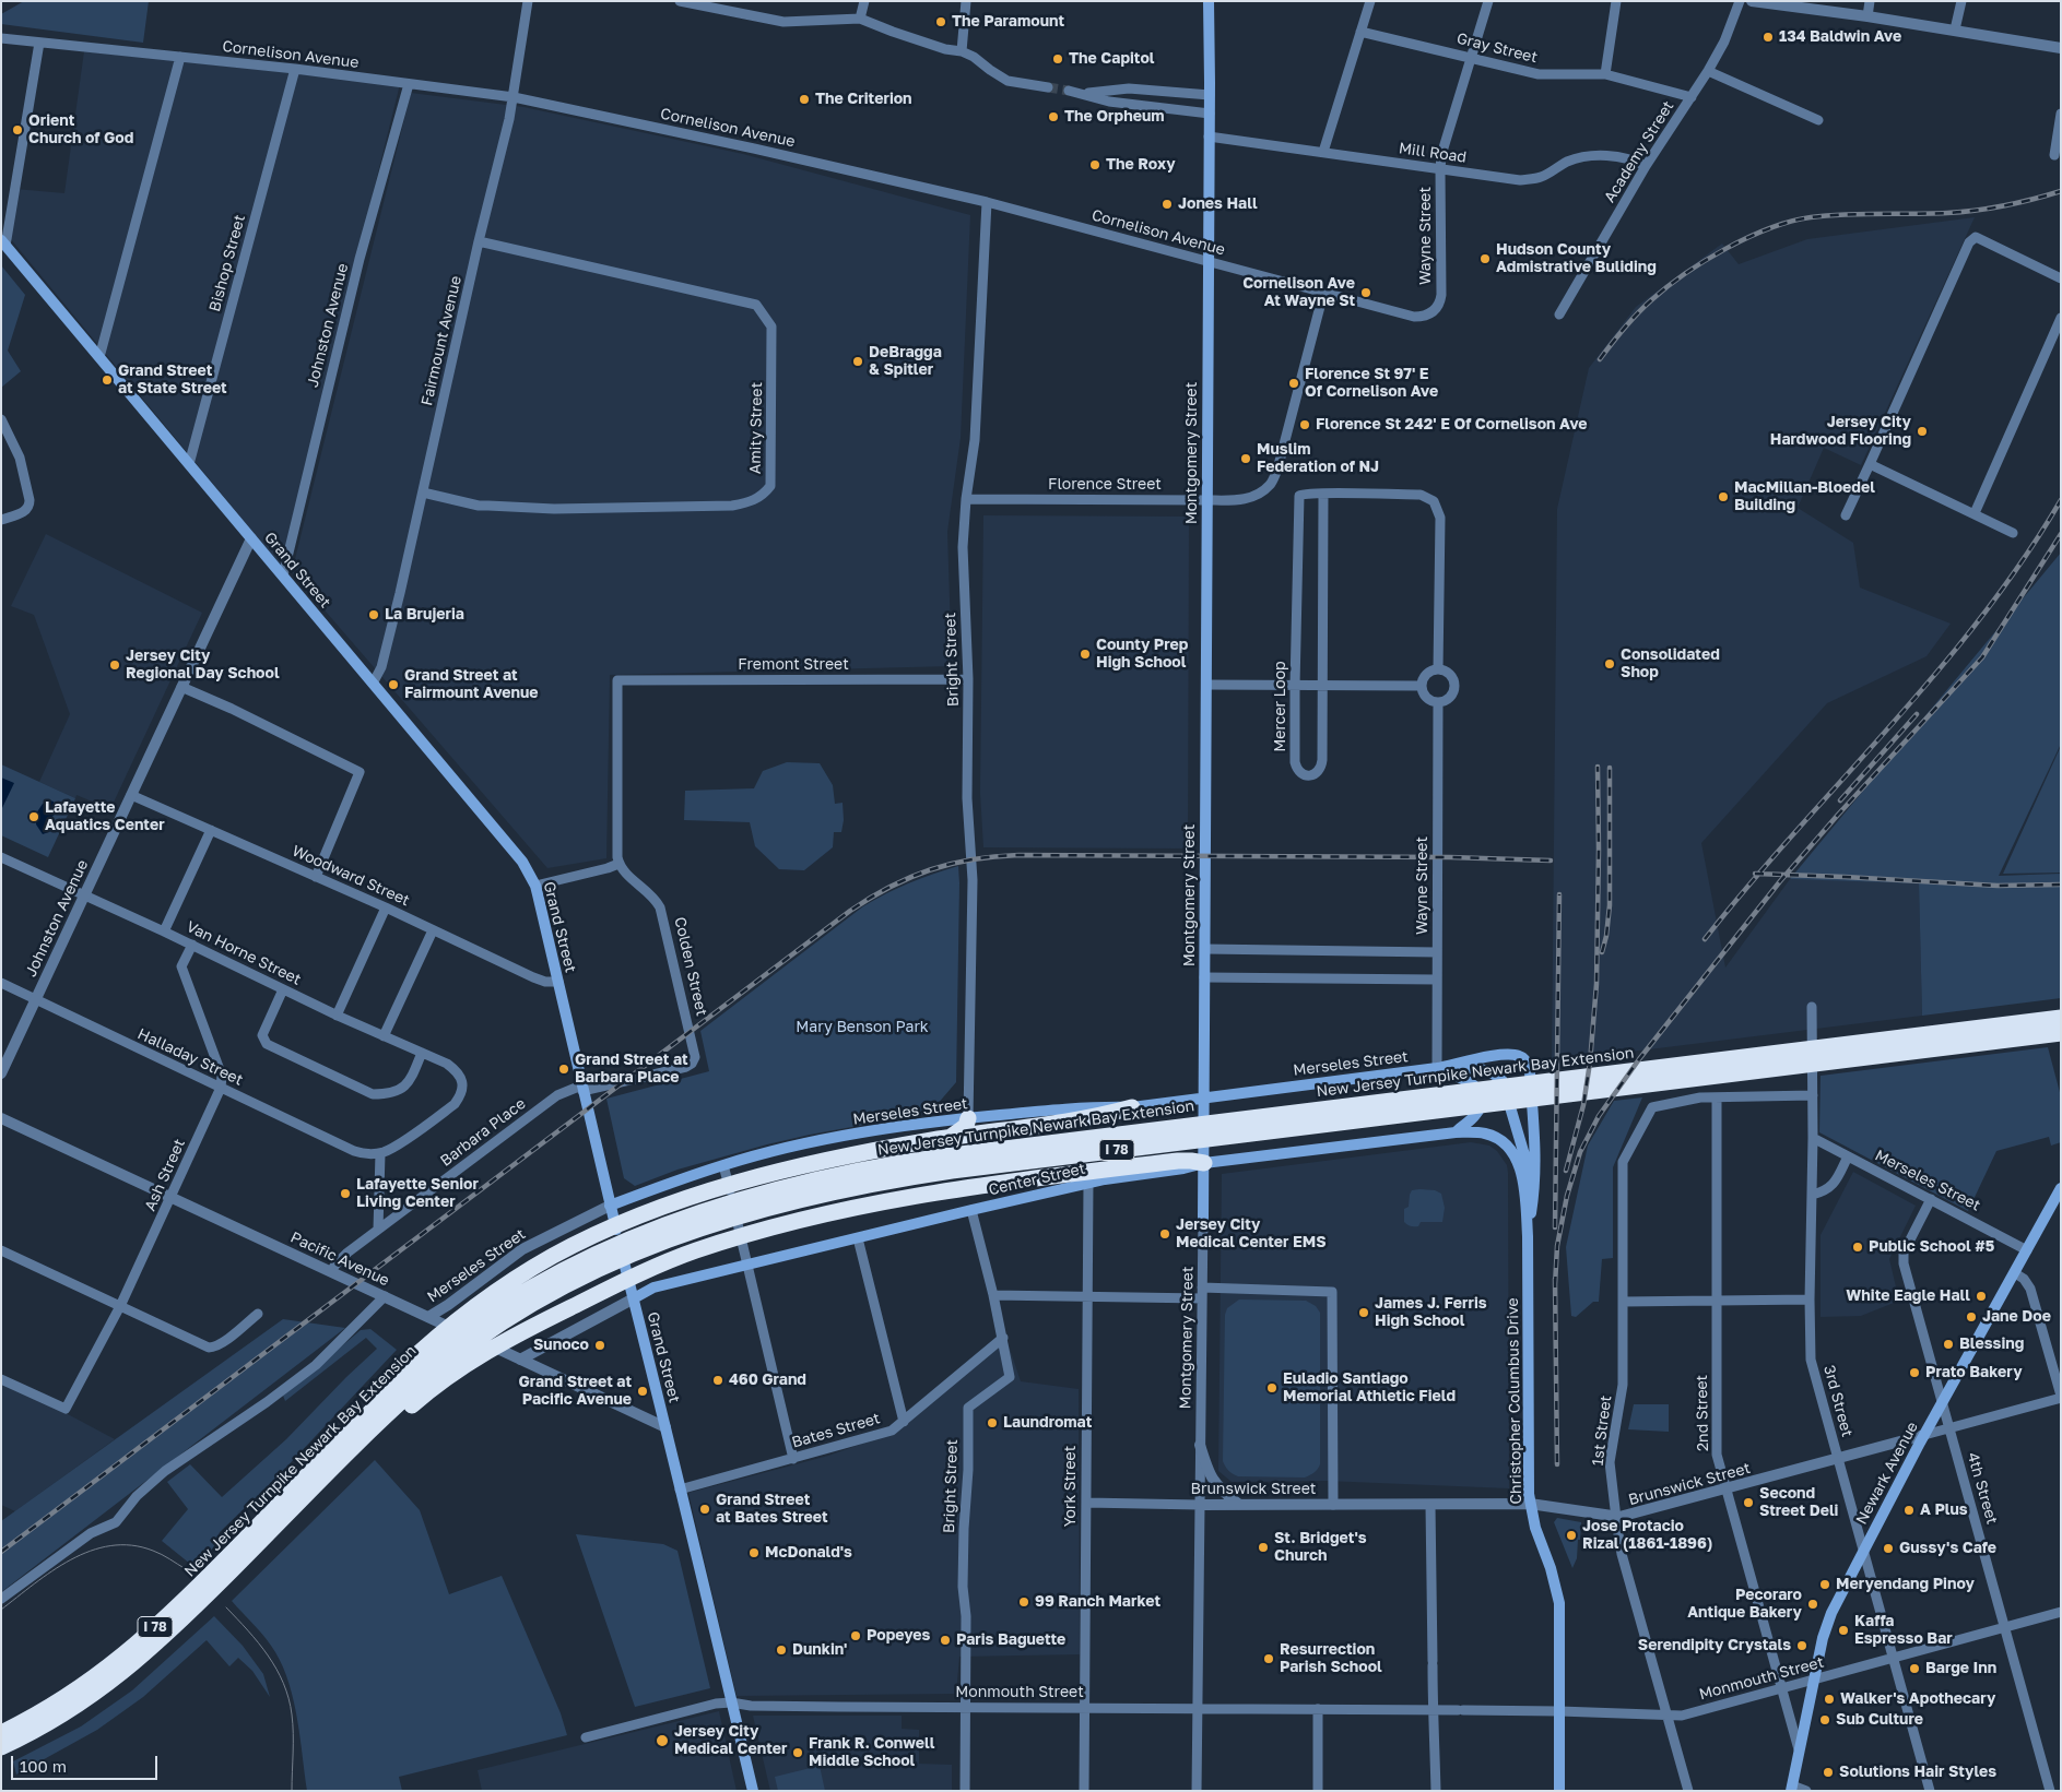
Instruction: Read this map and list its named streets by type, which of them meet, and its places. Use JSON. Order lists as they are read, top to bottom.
{
  "streets": {
    "highway": ["New Jersey Turnpike Newark Bay Extension", "I 78"],
    "main road": [
      "Montgomery Street",
      "Grand Street",
      "Merseles Street",
      "Center Street",
      "Christopher Columbus Drive",
      "Newark Avenue"
    ],
    "street": [
      "Gray Street",
      "Cornelison Avenue",
      "Academy Street",
      "Mill Road",
      "Wayne Street",
      "Bishop Street",
      "Johnston Avenue",
      "Fairmount Avenue",
      "Amity Street",
      "Florence Street",
      "Bright Street",
      "Fremont Street",
      "Mercer Loop",
      "Woodward Street",
      "Van Horne Street",
      "Colden Street",
      "Halladay Street",
      "Barbara Place",
      "Ash Street",
      "Pacific Avenue",
      "3rd Street",
      "2nd Street",
      "Bates Street",
      "1st Street",
      "Brunswick Street",
      "York Street",
      "4th Street",
      "Monmouth Street"
    ]
  },
  "crossings": [
    ["Gray Street", "Academy Street"],
    ["Gray Street", "Wayne Street"],
    ["Cornelison Avenue", "Wayne Street"],
    ["Cornelison Avenue", "Bishop Street"],
    ["Cornelison Avenue", "Johnston Avenue"],
    ["Cornelison Avenue", "Fairmount Avenue"],
    ["Cornelison Avenue", "Florence Street"],
    ["Cornelison Avenue", "Bright Street"],
    ["Academy Street", "Mill Road"],
    ["Mill Road", "Wayne Street"],
    ["Mill Road", "Montgomery Street"],
    ["Wayne Street", "Mercer Loop"],
    ["Wayne Street", "Merseles Street"],
    ["Wayne Street", "Christopher Columbus Drive"],
    ["Bishop Street", "Grand Street"],
    ["Johnston Avenue", "Grand Street"],
    ["Johnston Avenue", "Woodward Street"],
    ["Johnston Avenue", "Van Horne Street"],
    ["Johnston Avenue", "Halladay Street"],
    ["Fairmount Avenue", "Amity Street"],
    ["Fairmount Avenue", "Grand Street"],
    ["Montgomery Street", "Florence Street"],
    ["Montgomery Street", "Merseles Street"],
    ["Montgomery Street", "Center Street"],
    ["Montgomery Street", "Brunswick Street"],
    ["Montgomery Street", "Monmouth Street"],
    ["Florence Street", "Bright Street"],
    ["Grand Street", "Woodward Street"],
    ["Grand Street", "Colden Street"],
    ["Grand Street", "Merseles Street"],
    ["Grand Street", "Barbara Place"],
    ["Grand Street", "Center Street"],
    ["Grand Street", "Pacific Avenue"],
    ["Grand Street", "Bates Street"],
    ["Grand Street", "Monmouth Street"],
    ["Bright Street", "Fremont Street"],
    ["Bright Street", "Merseles Street"],
    ["Bright Street", "Center Street"],
    ["Bright Street", "Bates Street"],
    ["Bright Street", "Monmouth Street"],
    ["Fremont Street", "Colden Street"],
    ["Van Horne Street", "Halladay Street"],
    ["Colden Street", "Barbara Place"],
    ["Halladay Street", "Ash Street"],
    ["Merseles Street", "Pacific Avenue"],
    ["Merseles Street", "Christopher Columbus Drive"],
    ["Merseles Street", "3rd Street"],
    ["Merseles Street", "Newark Avenue"],
    ["Merseles Street", "4th Street"],
    ["Barbara Place", "Pacific Avenue"],
    ["Ash Street", "Pacific Avenue"],
    ["Center Street", "Christopher Columbus Drive"],
    ["Center Street", "York Street"],
    ["Christopher Columbus Drive", "Brunswick Street"],
    ["Christopher Columbus Drive", "Monmouth Street"],
    ["3rd Street", "Newark Avenue"],
    ["3rd Street", "Brunswick Street"],
    ["3rd Street", "Monmouth Street"],
    ["2nd Street", "1st Street"],
    ["2nd Street", "Newark Avenue"],
    ["2nd Street", "Brunswick Street"],
    ["2nd Street", "Monmouth Street"],
    ["1st Street", "Brunswick Street"],
    ["1st Street", "Monmouth Street"],
    ["Newark Avenue", "Brunswick Street"],
    ["Newark Avenue", "4th Street"],
    ["Newark Avenue", "Monmouth Street"],
    ["Brunswick Street", "York Street"],
    ["Brunswick Street", "4th Street"],
    ["York Street", "Monmouth Street"],
    ["4th Street", "Monmouth Street"]
  ],
  "parks": ["Mary Benson Park"],
  "places": [
    "The Paramount",
    "134 Baldwin Ave",
    "The Capitol",
    "The Criterion",
    "The Orpheum",
    "Orient Church of God",
    "The Roxy",
    "Jones Hall",
    "Hudson County Admistrative Buliding",
    "Cornelison Ave At Wayne St",
    "DeBragga & Spitler",
    "Grand Street at State Street",
    "Florence St 97' E Of Cornelison Ave",
    "Florence St 242' E Of Cornelison Ave",
    "Jersey City Hardwood Flooring",
    "Muslim Federation of NJ",
    "MacMillan-Bloedel Building",
    "La Brujeria",
    "County Prep High School",
    "Consolidated Shop",
    "Jersey City Regional Day School",
    "Grand Street at Fairmount Avenue",
    "Lafayette Aquatics Center",
    "Grand Street at Barbara Place",
    "Lafayette Senior Living Center",
    "Jersey City Medical Center EMS",
    "Public School #5",
    "White Eagle Hall",
    "James J. Ferris High School",
    "Jane Doe",
    "Blessing",
    "Sunoco",
    "Prato Bakery",
    "460 Grand",
    "Euladio Santiago Memorial Athletic Field",
    "Grand Street at Pacific Avenue",
    "Laundromat",
    "Second Street Deli",
    "Grand Street at Bates Street",
    "A Plus",
    "Jose Protacio Rizal (1861-1896)",
    "St. Bridget's Church",
    "Gussy's Cafe",
    "McDonald's",
    "Meryendang Pinoy",
    "99 Ranch Market",
    "Pecoraro Antique Bakery",
    "Kaffa Espresso Bar",
    "Popeyes",
    "Paris Baguette",
    "Serendipity Crystals",
    "Dunkin'",
    "Resurrection Parish School",
    "Barge Inn",
    "Walker's Apothecary",
    "Sub Culture",
    "Jersey City Medical Center",
    "Frank R. Conwell Middle School",
    "Solutions Hair Styles"
  ],
  "scale_bar": "100 m"
}
